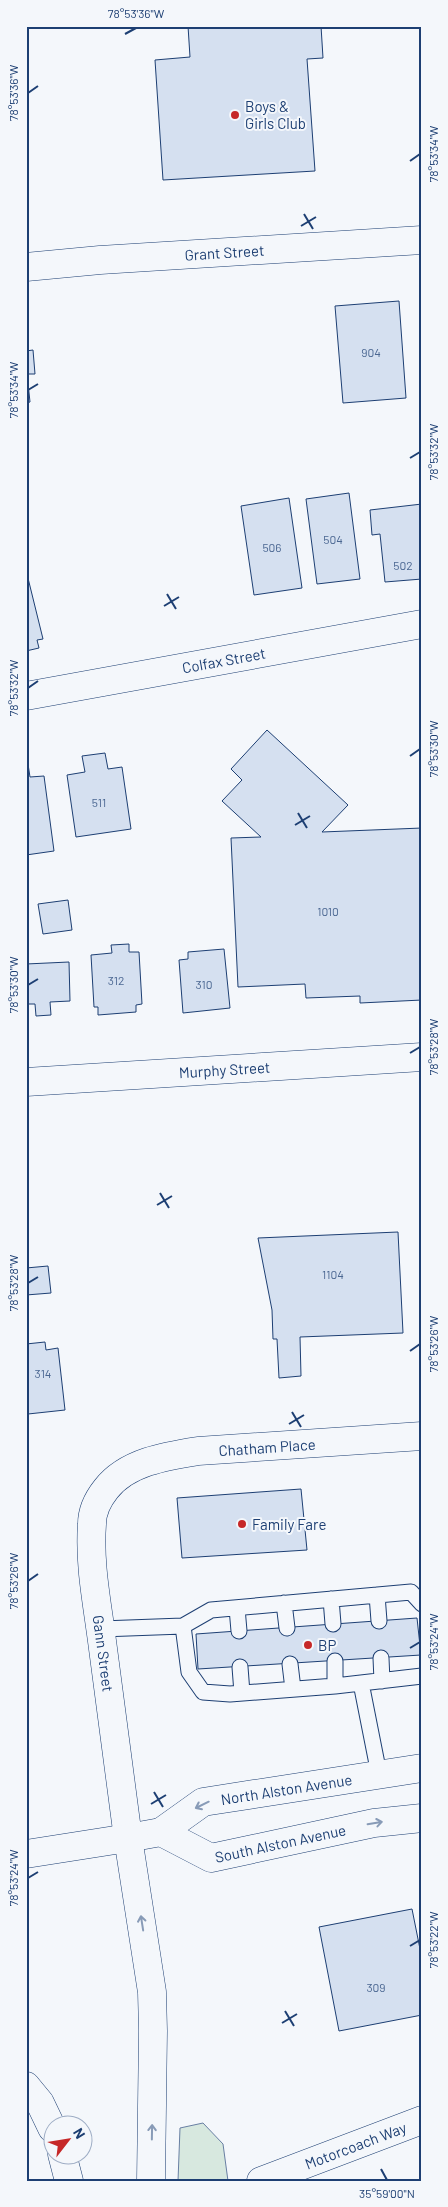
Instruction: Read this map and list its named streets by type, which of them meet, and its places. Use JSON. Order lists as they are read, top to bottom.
{
  "streets": {
    "main road": [
      "Grant Street",
      "Colfax Street",
      "Murphy Street",
      "Chatham Place",
      "Gann Street",
      "North Alston Avenue",
      "South Alston Avenue",
      "Motorcoach Way"
    ]
  },
  "crossings": [
    ["Chatham Place", "Gann Street"],
    ["North Alston Avenue", "South Alston Avenue"]
  ],
  "one_way": ["Gann Street", "North Alston Avenue", "South Alston Avenue"],
  "places": ["Boys & Girls Club", "Family Fare", "BP"],
  "house_numbers": [
    "904",
    "504",
    "506",
    "502",
    "511",
    "1010",
    "312",
    "310",
    "1104",
    "314",
    "309"
  ],
  "north": "top right",
  "coordinates": [
    "78°53'36\"W",
    "78°53'34\"W",
    "78°53'32\"W",
    "78°53'30\"W",
    "78°53'28\"W",
    "78°53'26\"W",
    "78°53'24\"W",
    "78°53'22\"W",
    "35°59'00\"N"
  ]
}
